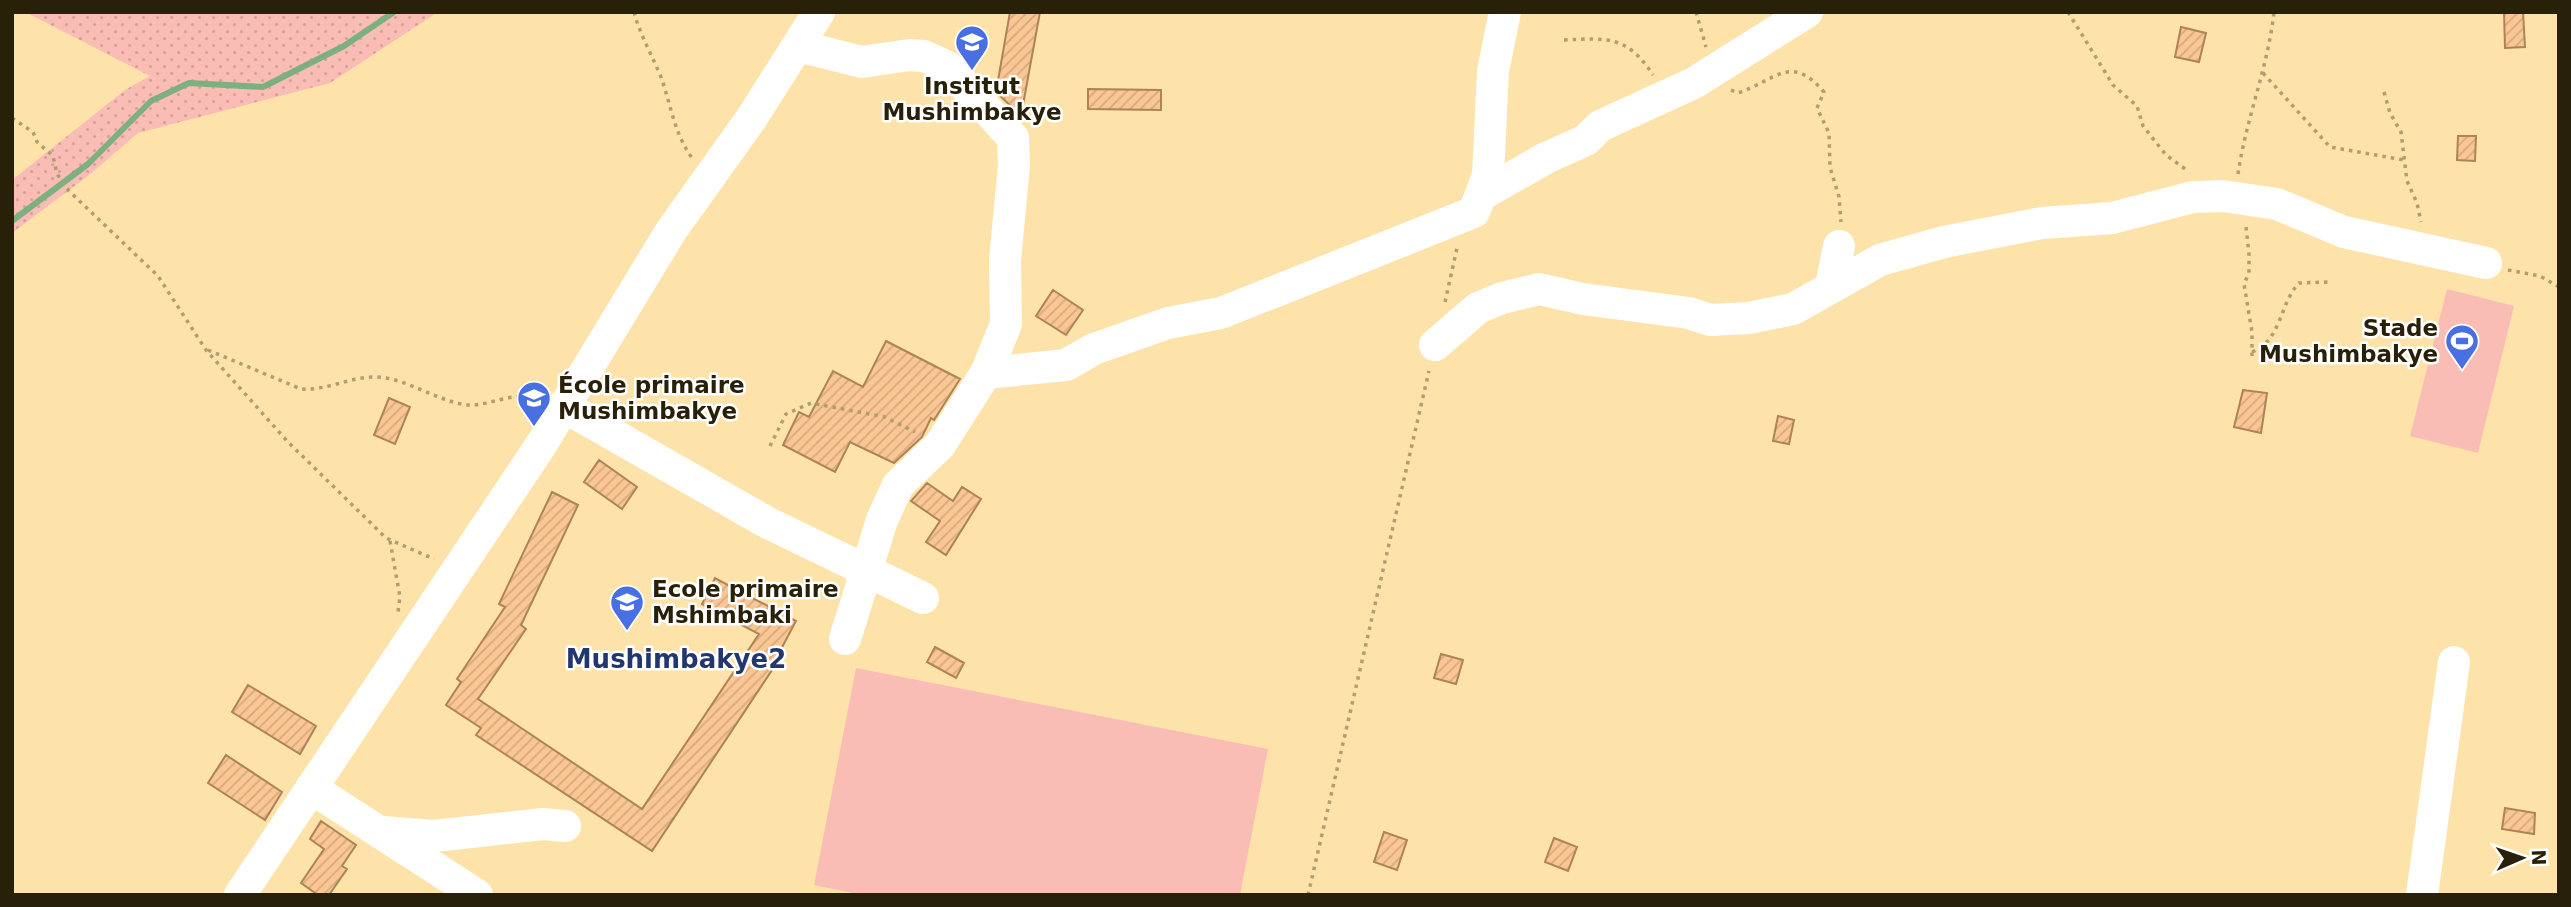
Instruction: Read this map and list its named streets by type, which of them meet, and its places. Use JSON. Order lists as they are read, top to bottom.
{
  "districts": ["Mushimbakye2"],
  "places": {
    "school or university": ["Institut Mushimbakye", "École primaire Mushimbakye", "Ecole primaire Mshimbaki"],
    "sports": ["Stade Mushimbakye"]
  },
  "north": "right"
}
